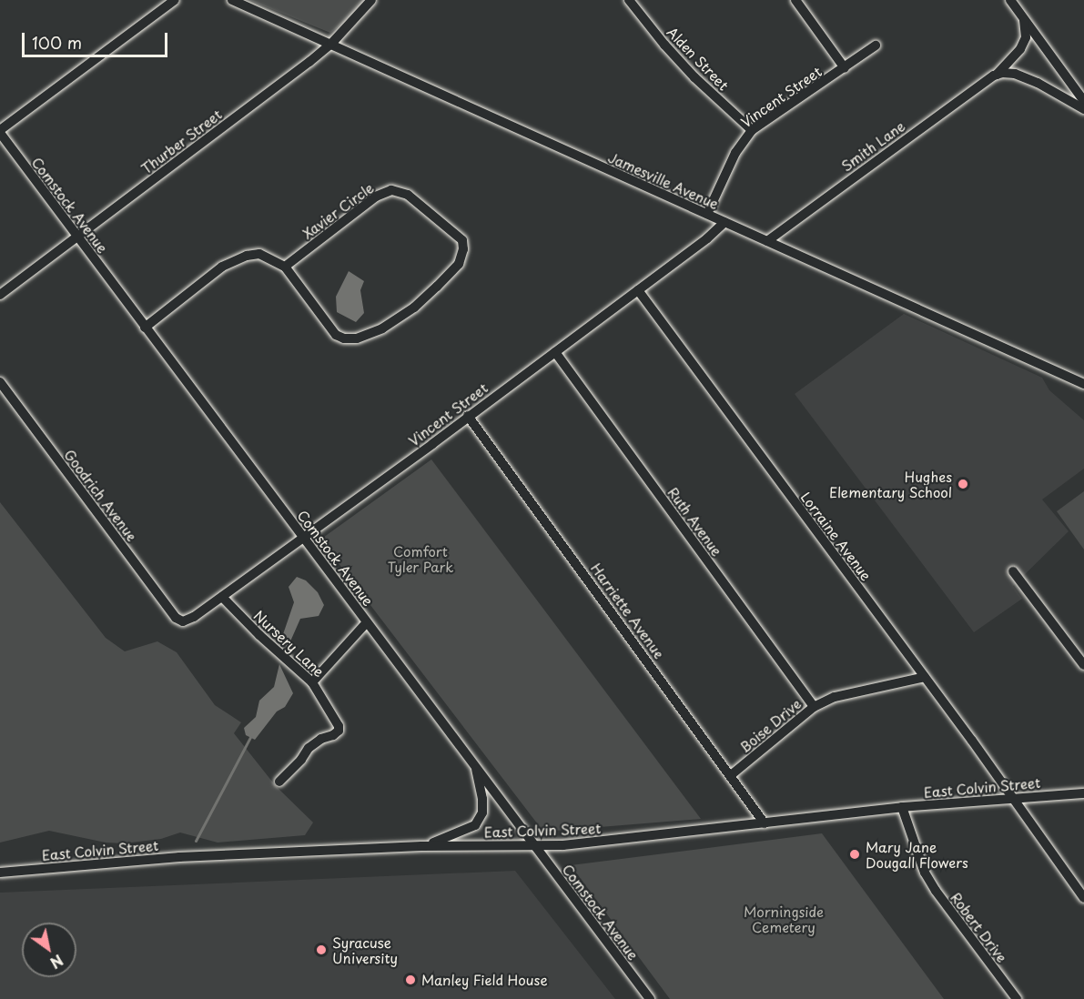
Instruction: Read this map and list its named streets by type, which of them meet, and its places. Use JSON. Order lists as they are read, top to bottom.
{
  "streets": {
    "street": [
      "Alden Street",
      "Vincent Street",
      "Thurber Street",
      "Smith Lane",
      "Jamesville Avenue",
      "Comstock Avenue",
      "Xavier Circle",
      "Goodrich Avenue",
      "Ruth Avenue",
      "Lorraine Avenue",
      "Harriette Avenue",
      "Nursery Lane",
      "Boise Drive",
      "East Colvin Street",
      "Robert Drive"
    ]
  },
  "crossings": [
    ["Alden Street", "Vincent Street"],
    ["Vincent Street", "Jamesville Avenue"],
    ["Vincent Street", "Comstock Avenue"],
    ["Vincent Street", "Goodrich Avenue"],
    ["Vincent Street", "Ruth Avenue"],
    ["Vincent Street", "Lorraine Avenue"],
    ["Vincent Street", "Harriette Avenue"],
    ["Vincent Street", "Nursery Lane"],
    ["Thurber Street", "Jamesville Avenue"],
    ["Thurber Street", "Comstock Avenue"],
    ["Smith Lane", "Jamesville Avenue"],
    ["Comstock Avenue", "Xavier Circle"],
    ["Comstock Avenue", "East Colvin Street"],
    ["Ruth Avenue", "Boise Drive"],
    ["Lorraine Avenue", "Boise Drive"],
    ["Lorraine Avenue", "East Colvin Street"],
    ["Harriette Avenue", "Boise Drive"],
    ["Harriette Avenue", "East Colvin Street"],
    ["East Colvin Street", "Robert Drive"]
  ],
  "parks": ["Comfort Tyler Park", "Morningside Cemetery"],
  "places": [
    "Hughes Elementary School",
    "Mary Jane Dougall Flowers",
    "Syracuse University",
    "Manley Field House"
  ],
  "scale_bar": "100 m",
  "north": "bottom right"
}
